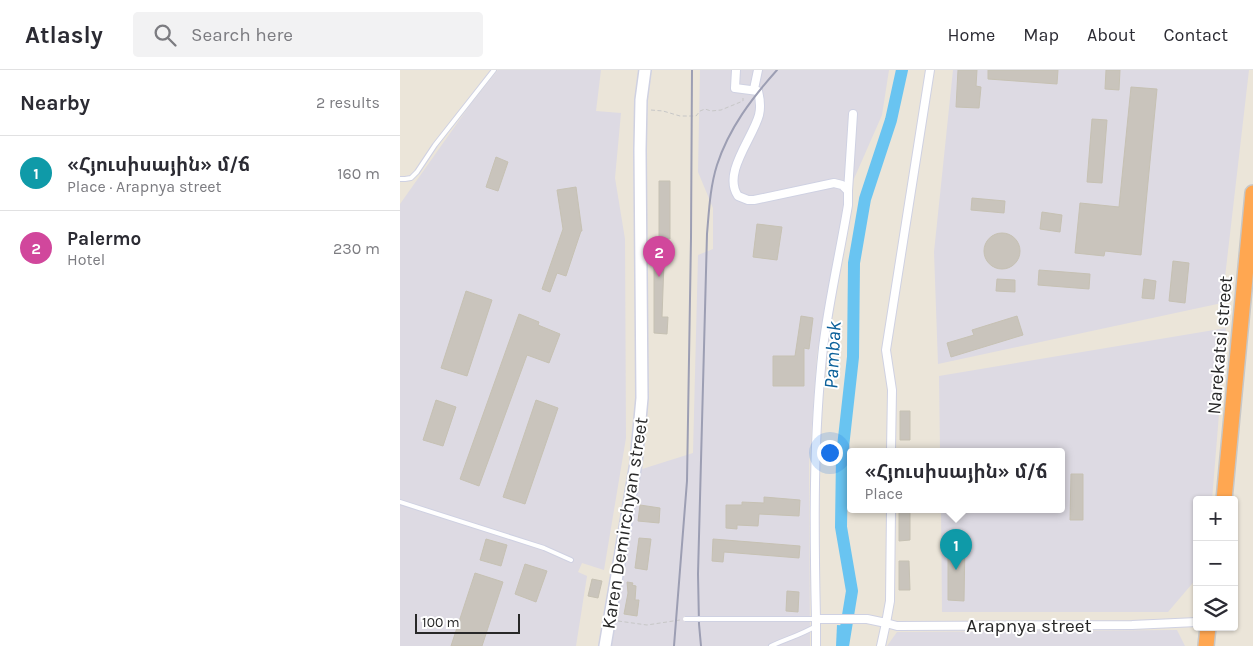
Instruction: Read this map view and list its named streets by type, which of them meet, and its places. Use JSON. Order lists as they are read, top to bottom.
{
  "streets": {
    "highway": ["Narekatsi street"],
    "main road": ["Karen Demirchyan street"],
    "street": ["Arapnya street"]
  },
  "water": ["Pambak"],
  "scale_bar": "100 m",
  "page": {
    "header": "Atlasly",
    "search": "Search here",
    "nav": [
      "Home",
      "Map",
      "About",
      "Contact"
    ],
    "heading": ["Nearby", "2 results"],
    "list": [
      {
        "mark": "1",
        "name": "«Հյուսիսային» մ/ճ",
        "note": "Place · Arapnya street",
        "value": "160 m"
      },
      {
        "mark": "2",
        "name": "Palermo",
        "note": "Hotel",
        "value": "230 m"
      }
    ],
    "pins": ["2", "1"],
    "popup": ["«Հյուսիսային» մ/ճ", "Place"],
    "map_buttons": ["+", "−"],
    "scale": "100 m"
  }
}
